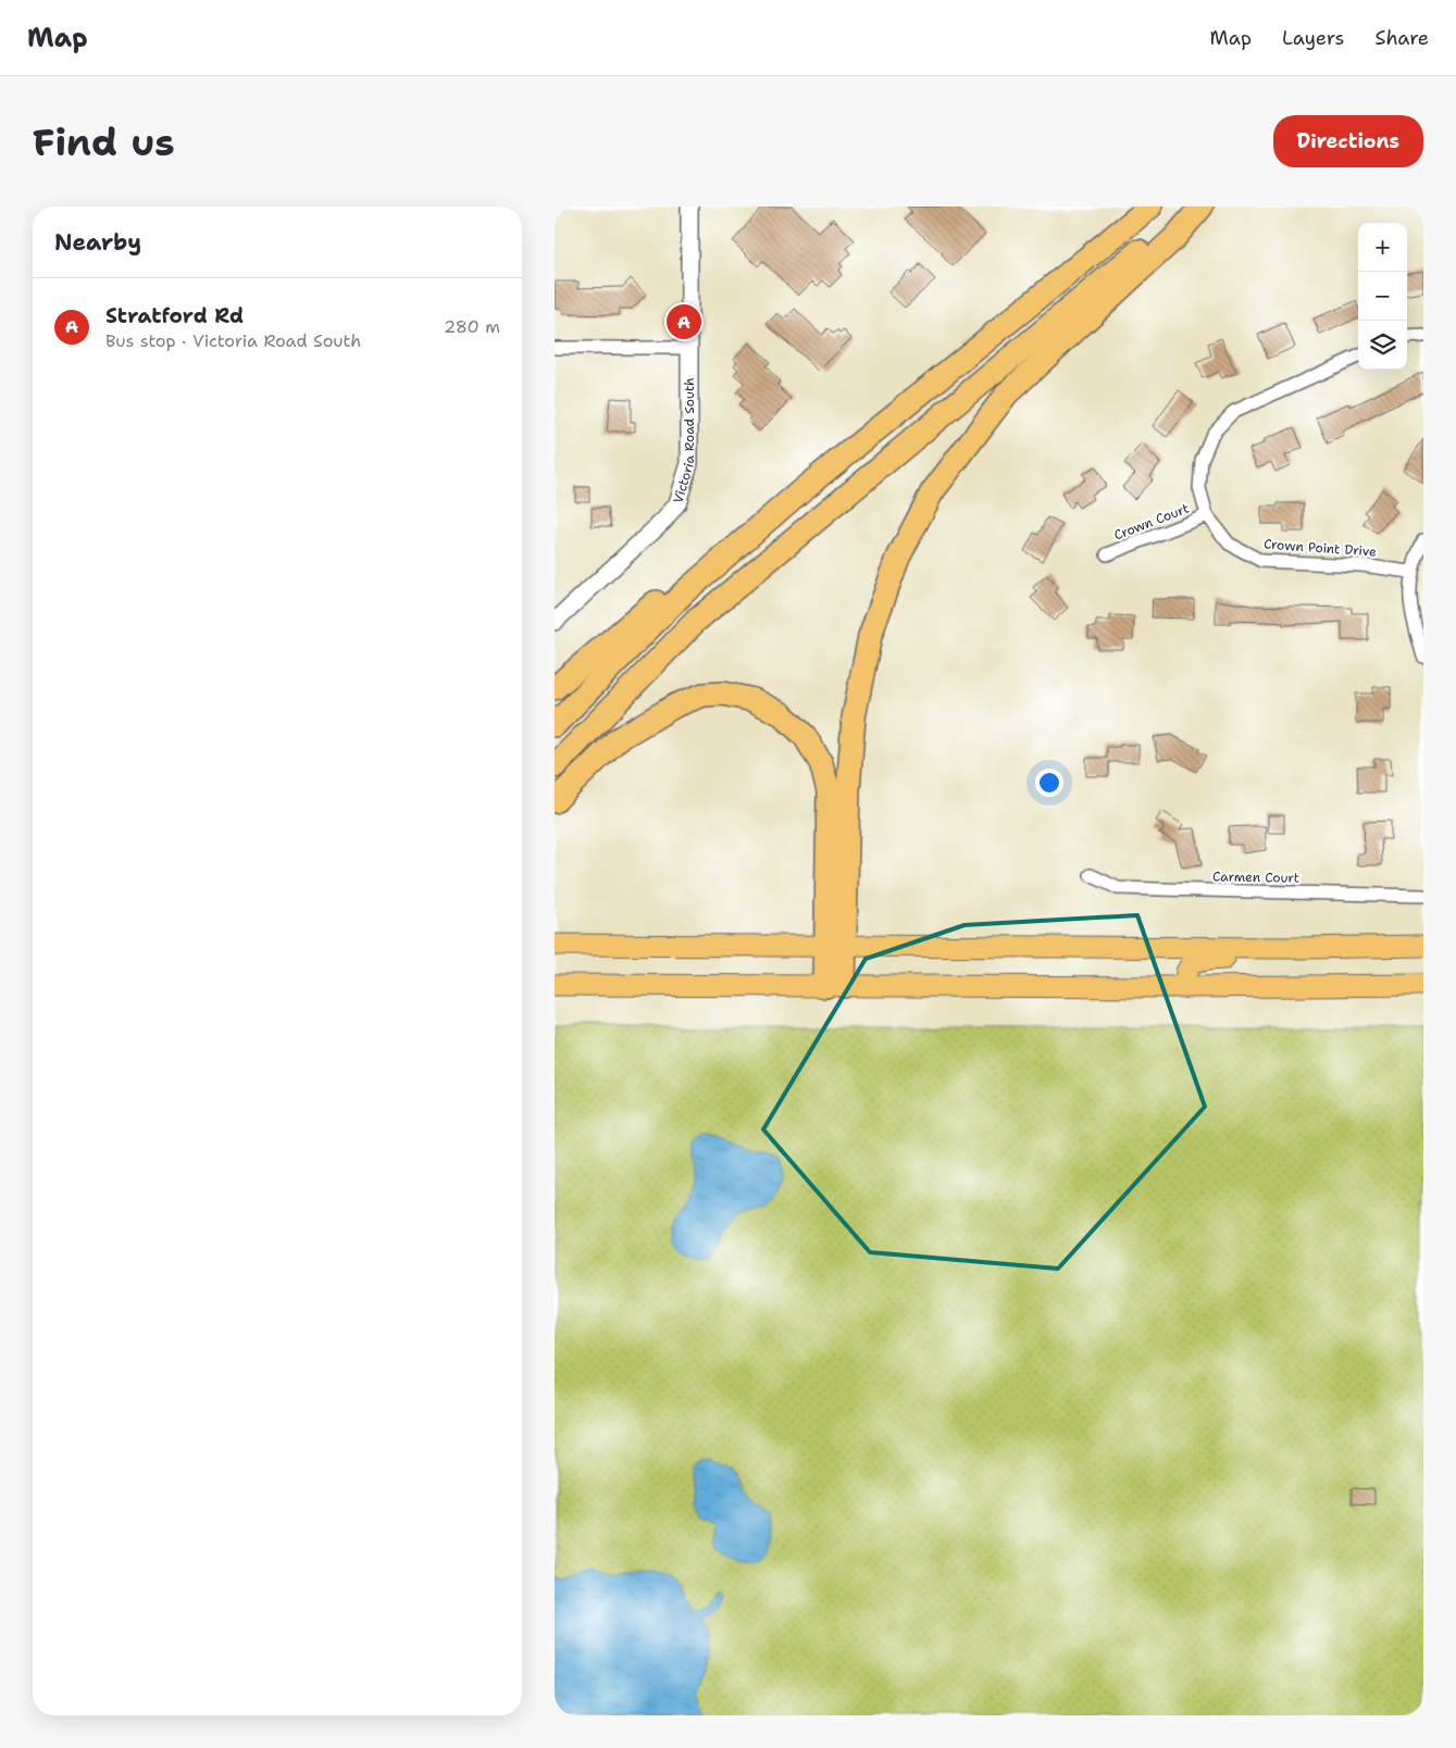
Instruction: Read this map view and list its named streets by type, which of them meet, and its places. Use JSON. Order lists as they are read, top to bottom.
{
  "streets": {
    "street": [
      "Victoria Road South",
      "Crown Court",
      "Crown Point Drive",
      "Carmen Court"
    ]
  },
  "crossings": [
    ["Crown Court", "Crown Point Drive"]
  ],
  "page": {
    "header": "Map",
    "nav": ["Map", "Layers", "Share"],
    "buttons": "Directions",
    "title": "Find us",
    "heading": "Nearby",
    "map_buttons": ["+", "−"],
    "list": [
      {
        "mark": "A",
        "name": "Stratford Rd",
        "note": "Bus stop · Victoria Road South",
        "value": "280 m"
      }
    ],
    "pins": "A"
  }
}
